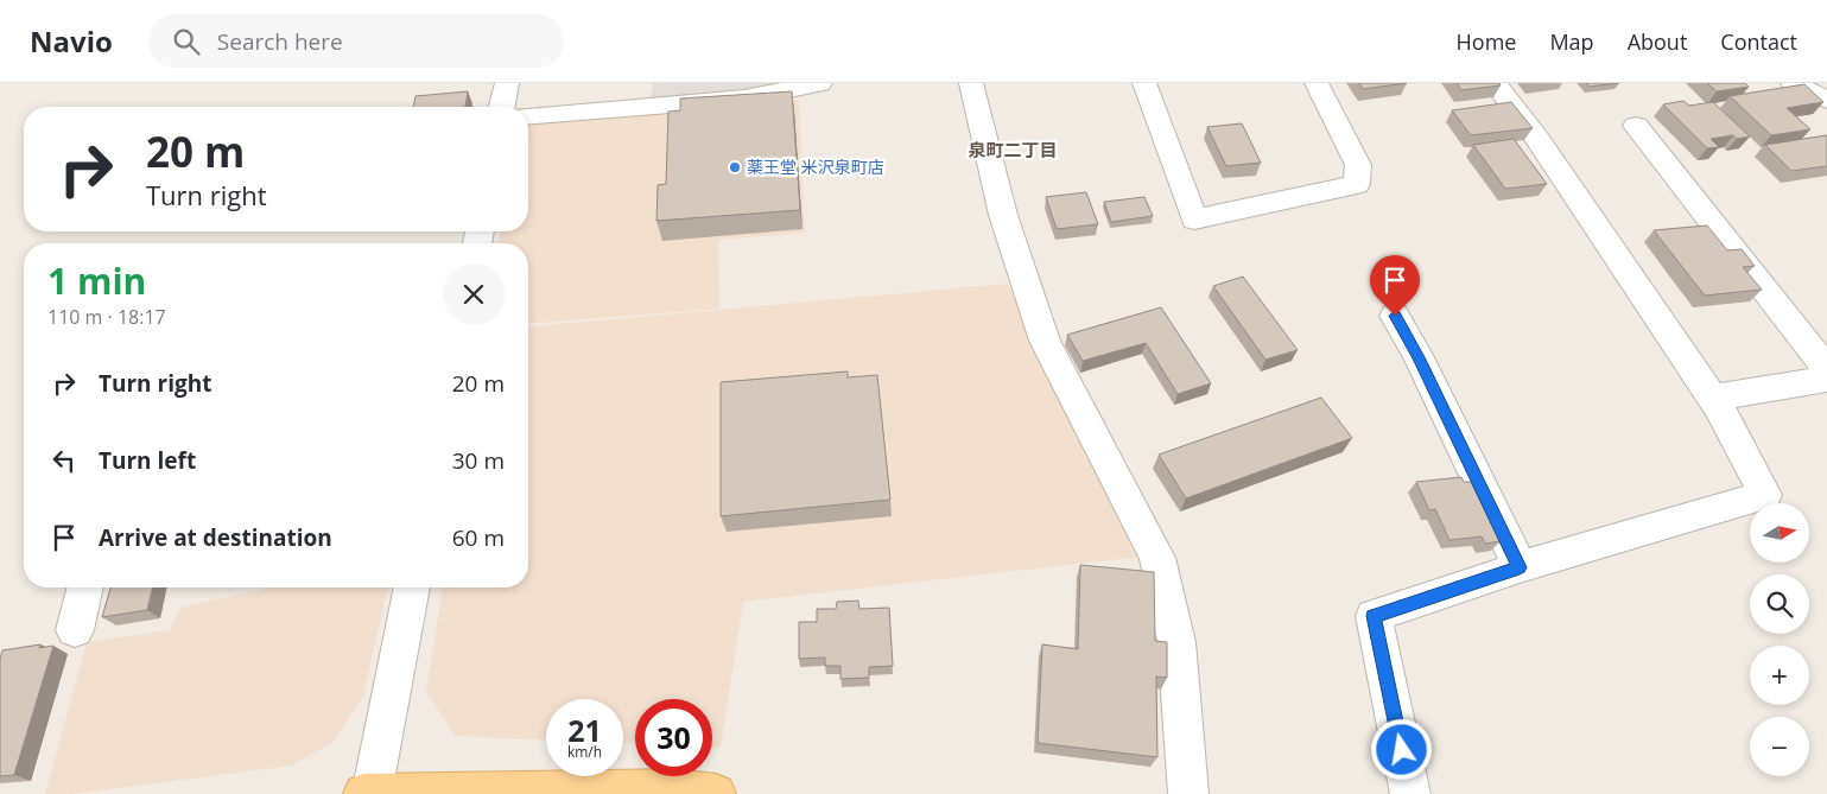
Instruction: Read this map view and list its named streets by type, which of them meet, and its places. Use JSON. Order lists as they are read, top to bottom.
{
  "districts": ["泉町二丁目"],
  "places": ["薬王堂 米沢泉町店"],
  "north": "right",
  "page": {
    "header": "Navio",
    "search": "Search here",
    "nav": [
      "Home",
      "Map",
      "About",
      "Contact"
    ],
    "turn": ["20 m", "Turn right"],
    "heading": ["1 min", "110 m · 18:17"],
    "list": [
      {
        "name": "Turn right",
        "value": "20 m"
      },
      {
        "name": "Turn left",
        "value": "30 m"
      },
      {
        "name": "Arrive at destination",
        "value": "60 m"
      }
    ],
    "map_buttons": ["+", "−"],
    "speed": "21 km/h",
    "limit": "30"
  }
}
